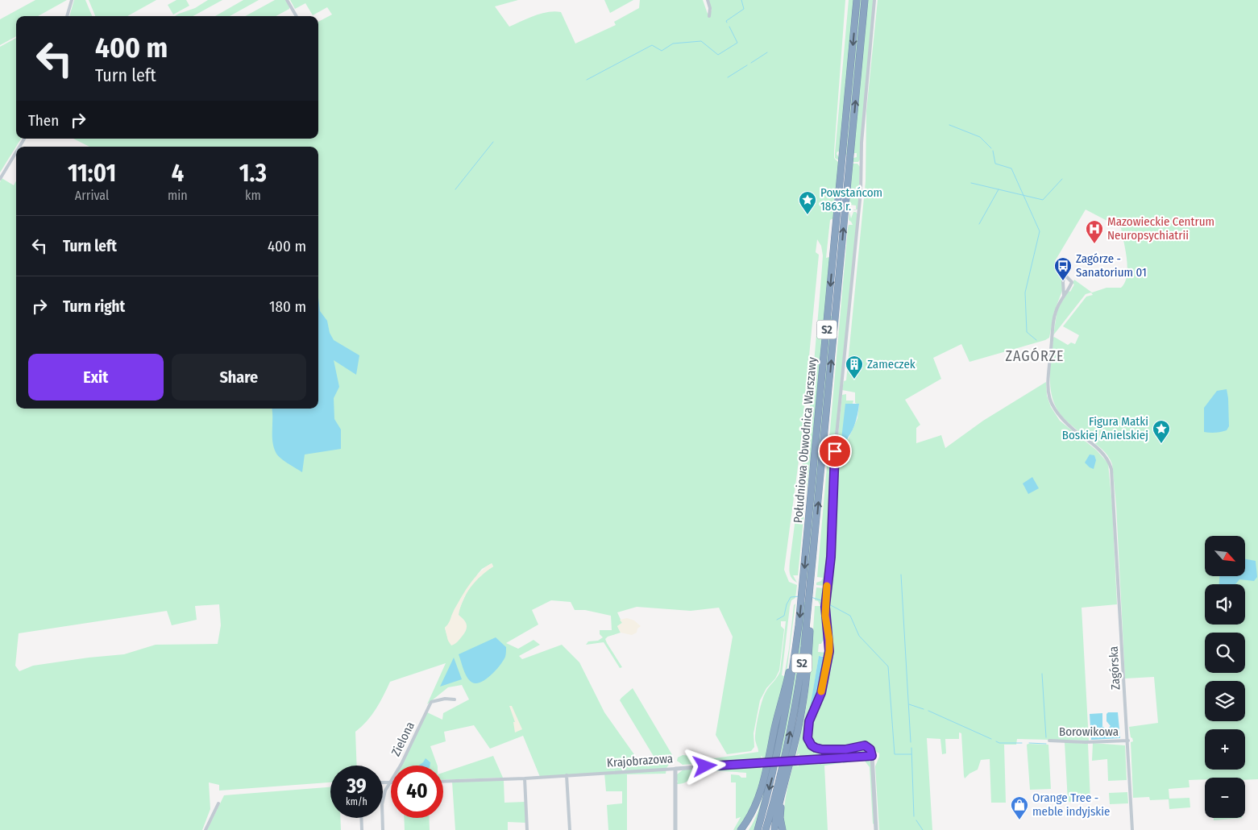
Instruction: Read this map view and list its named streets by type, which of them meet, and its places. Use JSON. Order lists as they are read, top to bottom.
{
  "streets": {
    "highway": ["S2", "Południowa Obwodnica Warszawy"],
    "street": [
      "Zagórska",
      "Borowikowa",
      "Zielona",
      "Krajobrazowa"
    ]
  },
  "crossings": [
    ["Zagórska", "Borowikowa"]
  ],
  "districts": ["ZAGÓRZE"],
  "places": {
    "place": ["Powstańcom 1863 r.", "Figura Matki Boskiej Anielskiej"],
    "hospital": ["Mazowieckie Centrum Neuropsychiatrii"],
    "bus stop": ["Zagórze - Sanatorium 01"],
    "building": ["Zameczek"],
    "shop": ["Orange Tree - meble indyjskie"]
  },
  "north": "bottom right",
  "page": {
    "turn": ["400 m", "Turn left"],
    "then": "Then",
    "eta": [
      "11:01",
      "Arrival",
      "4",
      "min",
      "1.3",
      "km"
    ],
    "list": [
      {
        "name": "Turn left",
        "value": "400 m"
      },
      {
        "name": "Turn right",
        "value": "180 m"
      }
    ],
    "buttons": ["Exit", "Share"],
    "map_buttons": ["+", "−"],
    "speed": "39 km/h",
    "limit": "40"
  }
}
